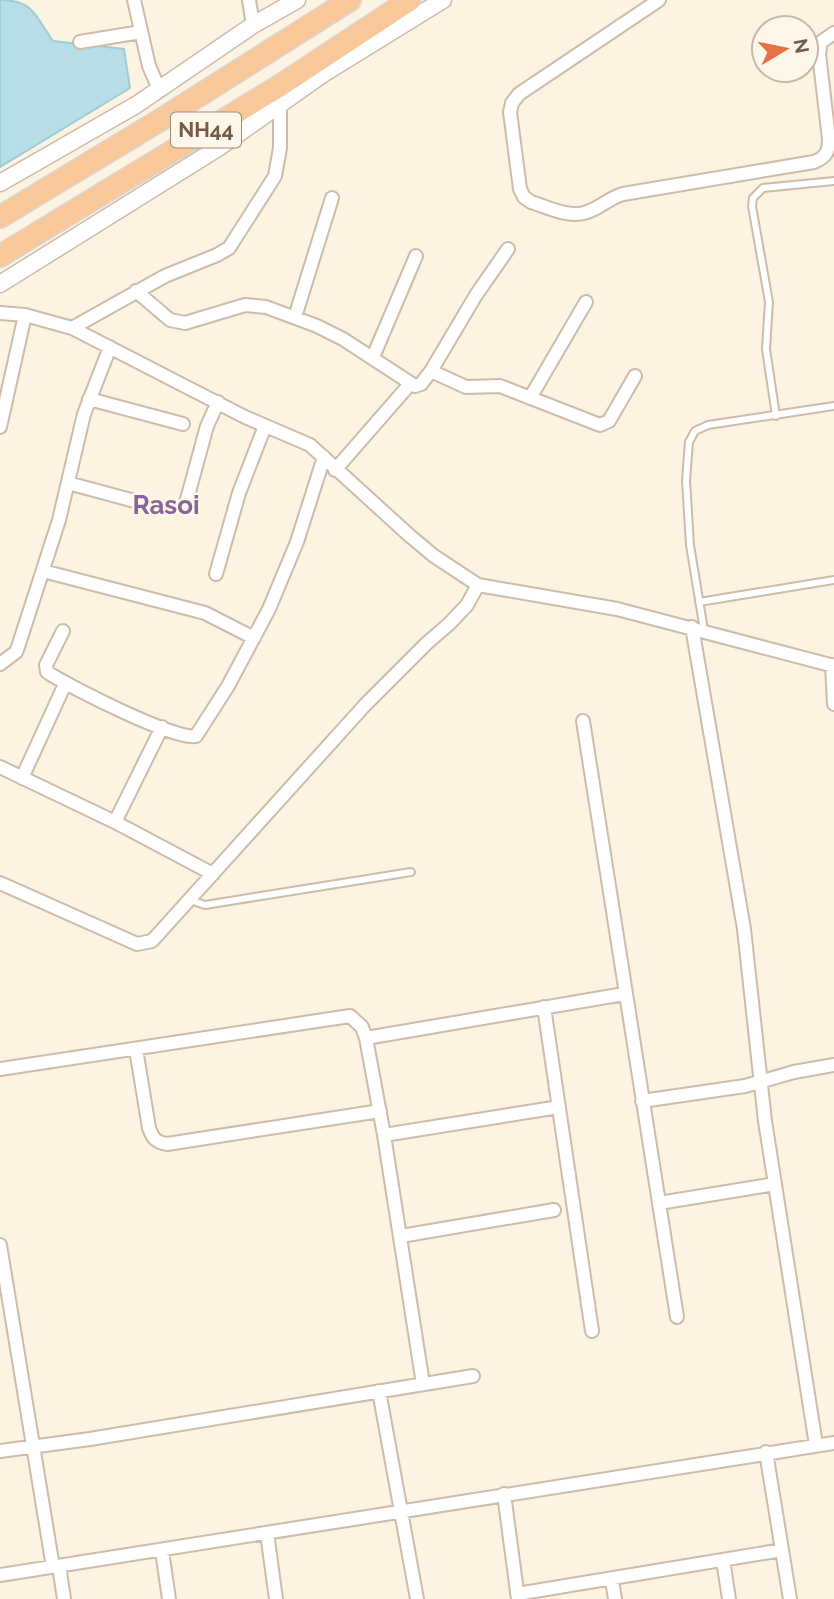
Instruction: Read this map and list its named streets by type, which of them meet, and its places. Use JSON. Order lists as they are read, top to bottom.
{
  "streets": {
    "highway": ["NH44"]
  },
  "districts": ["Rasoi"],
  "north": "right"
}
